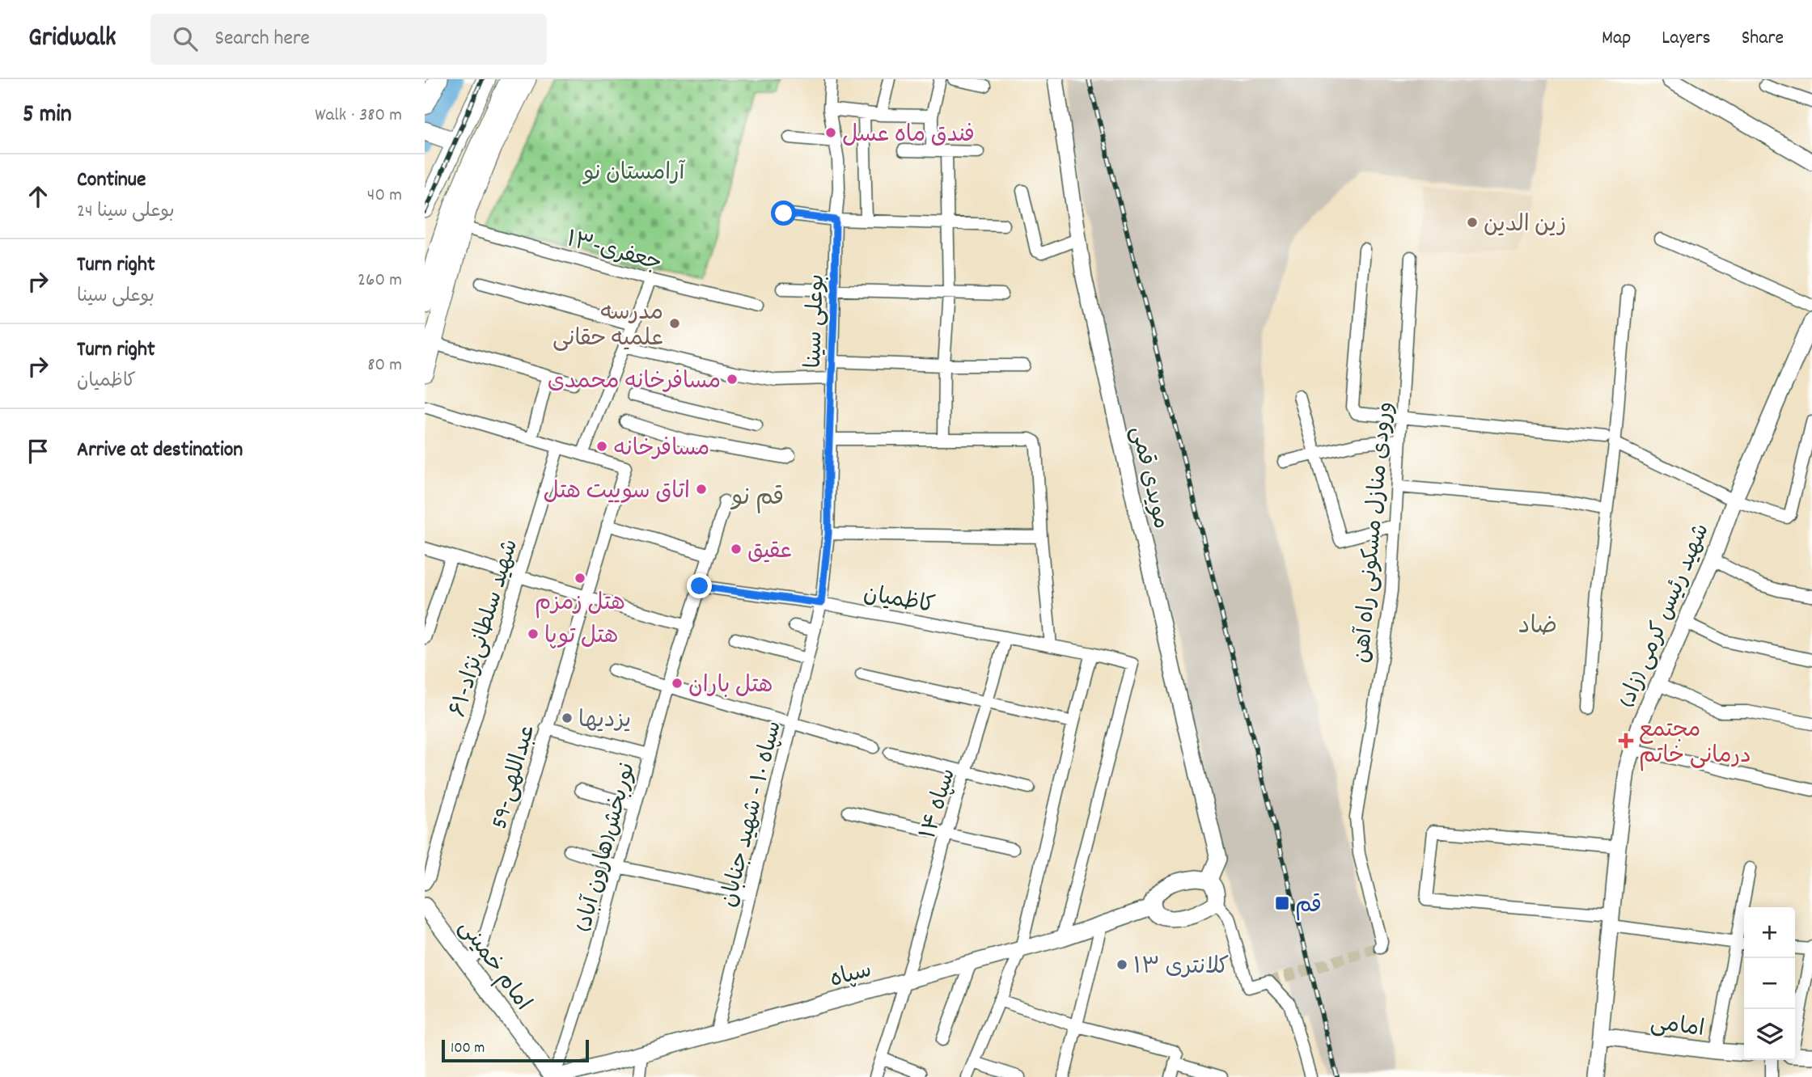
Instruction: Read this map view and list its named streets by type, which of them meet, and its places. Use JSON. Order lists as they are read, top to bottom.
{
  "streets": {
    "street": [
      "جعفری-۱۳",
      "بوعلی سینا",
      "مویدی قمی",
      "ورودی منازل مسکونی راه آهن",
      "کاظمیان",
      "شهید رئیس کرمی (زاد)",
      "شهید سلطانی‌نژاد-۶۱",
      "عبداللهی-59",
      "سپاه ۱۴",
      "سپاه ۱۰ - شهید جنابان",
      "نوربخش(هارون آباد)",
      "امام خمینی",
      "سپاه",
      "امامی"
    ]
  },
  "crossings": [
    ["بوعلی سینا", "کاظمیان"],
    ["بوعلی سینا", "سپاه ۱۰ - شهید جنابان"],
    ["کاظمیان", "سپاه ۱۴"],
    ["کاظمیان", "سپاه ۱۰ - شهید جنابان"],
    ["کاظمیان", "نوربخش(هارون آباد)"],
    ["کاظمیان", "سپاه"],
    ["شهید رئیس کرمی (زاد)", "امامی"],
    ["عبداللهی-59", "امام خمینی"],
    ["سپاه ۱۴", "سپاه"],
    ["سپاه ۱۰ - شهید جنابان", "سپاه"],
    ["نوربخش(هارون آباد)", "امام خمینی"],
    ["نوربخش(هارون آباد)", "سپاه"],
    ["امام خمینی", "سپاه"]
  ],
  "districts": ["قم نو", "ضاد"],
  "parks": ["آرامستان نو"],
  "places": {
    "other": [
      "فندق ماه عسل",
      "زین الدین",
      "مدرسه علمیه حقانی",
      "مسافرخانه محمدی",
      "مسافرخانه",
      "اتاق سوییت هتل",
      "عقیق",
      "هتل زمزم",
      "هتل توپا",
      "هتل باران",
      "یزدیها",
      "کلانتری ۱۳"
    ],
    "health": ["مجتمع درمانی خاتم"],
    "transit": ["قم"]
  },
  "scale_bar": "100 m",
  "page": {
    "header": "Gridwalk",
    "search": "Search here",
    "nav": ["Map", "Layers", "Share"],
    "heading": ["5 min", "Walk · 380 m"],
    "list": [
      ["Continue", "بوعلی سینا 24", "40 m"],
      ["Turn right", "بوعلی سینا", "260 m"],
      ["Turn right", "کاظمیان", "80 m"],
      "Arrive at destination"
    ],
    "map_buttons": ["+", "−"],
    "scale": "100 m"
  }
}
